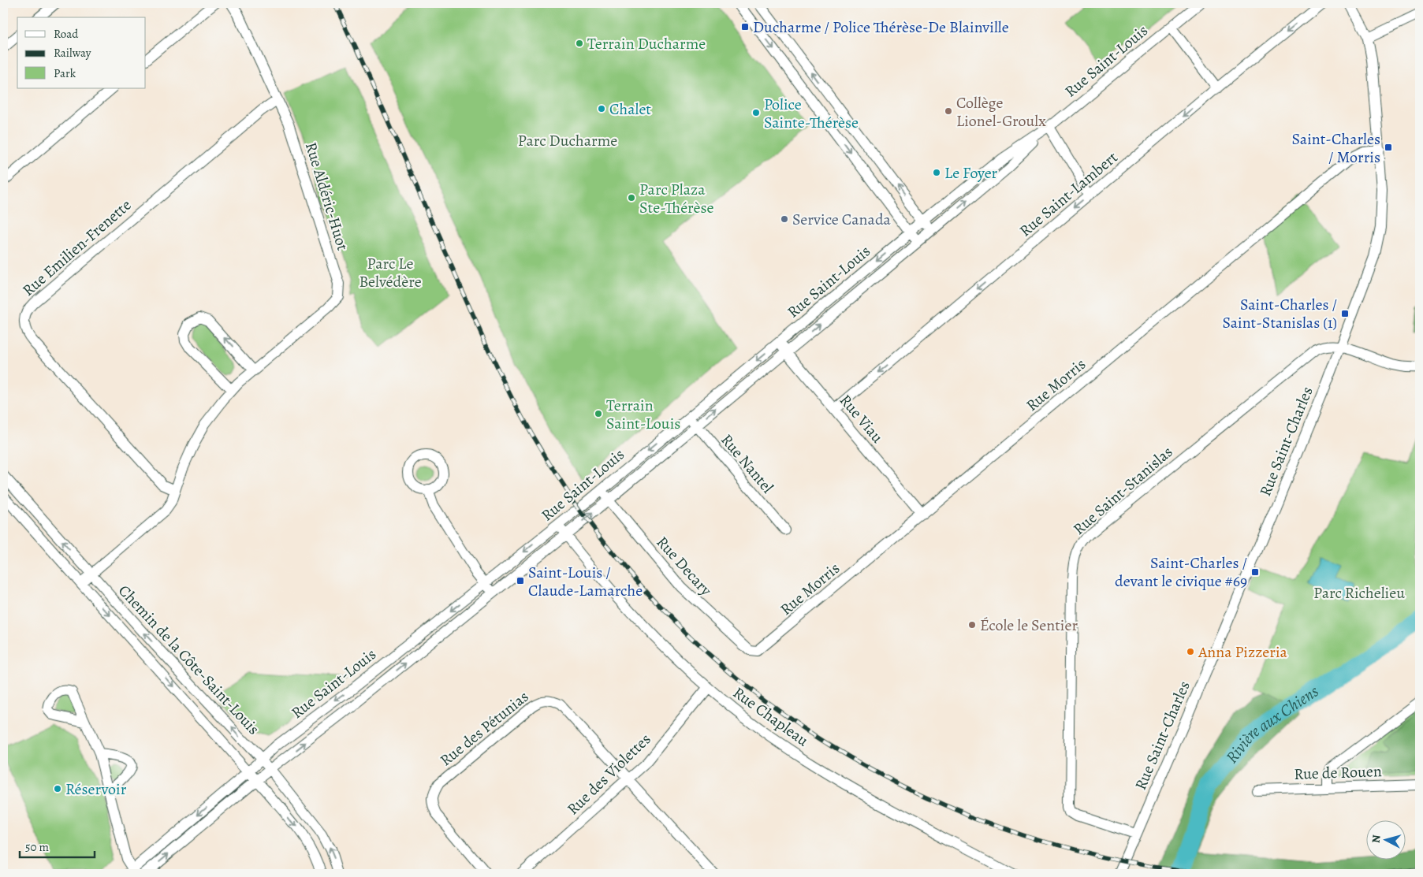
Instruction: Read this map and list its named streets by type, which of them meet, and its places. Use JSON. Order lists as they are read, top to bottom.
{
  "streets": {
    "street": [
      "Rue Saint-Louis",
      "Rue Saint-Lambert",
      "Rue Aldéric-Huot",
      "Rue Emilien-Frenette",
      "Rue Morris",
      "Rue Viau",
      "Rue Saint-Charles",
      "Rue Nantel",
      "Rue Saint-Stanislas",
      "Rue Decary",
      "Chemin de la Côte-Saint-Louis",
      "Rue Chapleau",
      "Rue des Pétunias",
      "Rue de Rouen",
      "Rue des Violettes"
    ]
  },
  "crossings": [
    ["Rue Saint-Louis", "Rue Viau"],
    ["Rue Saint-Louis", "Rue Nantel"],
    ["Rue Saint-Louis", "Rue Decary"],
    ["Rue Saint-Louis", "Chemin de la Côte-Saint-Louis"],
    ["Rue Saint-Louis", "Rue Chapleau"],
    ["Rue Saint-Lambert", "Rue Viau"],
    ["Rue Aldéric-Huot", "Rue Emilien-Frenette"],
    ["Rue Aldéric-Huot", "Chemin de la Côte-Saint-Louis"],
    ["Rue Morris", "Rue Viau"],
    ["Rue Morris", "Rue Saint-Charles"],
    ["Rue Morris", "Rue Decary"],
    ["Rue Saint-Charles", "Rue Saint-Stanislas"],
    ["Rue Chapleau", "Rue des Violettes"],
    ["Rue des Pétunias", "Rue des Violettes"]
  ],
  "one_way": ["Rue Saint-Lambert"],
  "water": ["Rivière aux Chiens"],
  "parks": ["Parc Ducharme", "Parc Le Belvédère", "Parc Richelieu"],
  "places": {
    "transit": [
      "Ducharme / Police Thérèse-De Blainville",
      "Saint-Charles / Morris",
      "Saint-Charles / Saint-Stanislas (1)",
      "Saint-Charles / devant le civique #69",
      "Saint-Louis / Claude-Lamarche"
    ],
    "other": [
      "Terrain Ducharme",
      "Chalet",
      "Collège Lionel-Groulx",
      "Police Sainte-Thérèse",
      "Le Foyer",
      "Parc Plaza Ste-Thérèse",
      "Service Canada",
      "Terrain Saint-Louis",
      "École le Sentier",
      "Anna Pizzeria",
      "Réservoir"
    ]
  },
  "legend": ["Road", "Railway", "Park"],
  "scale_bar": "50 m",
  "north": "left"
}
